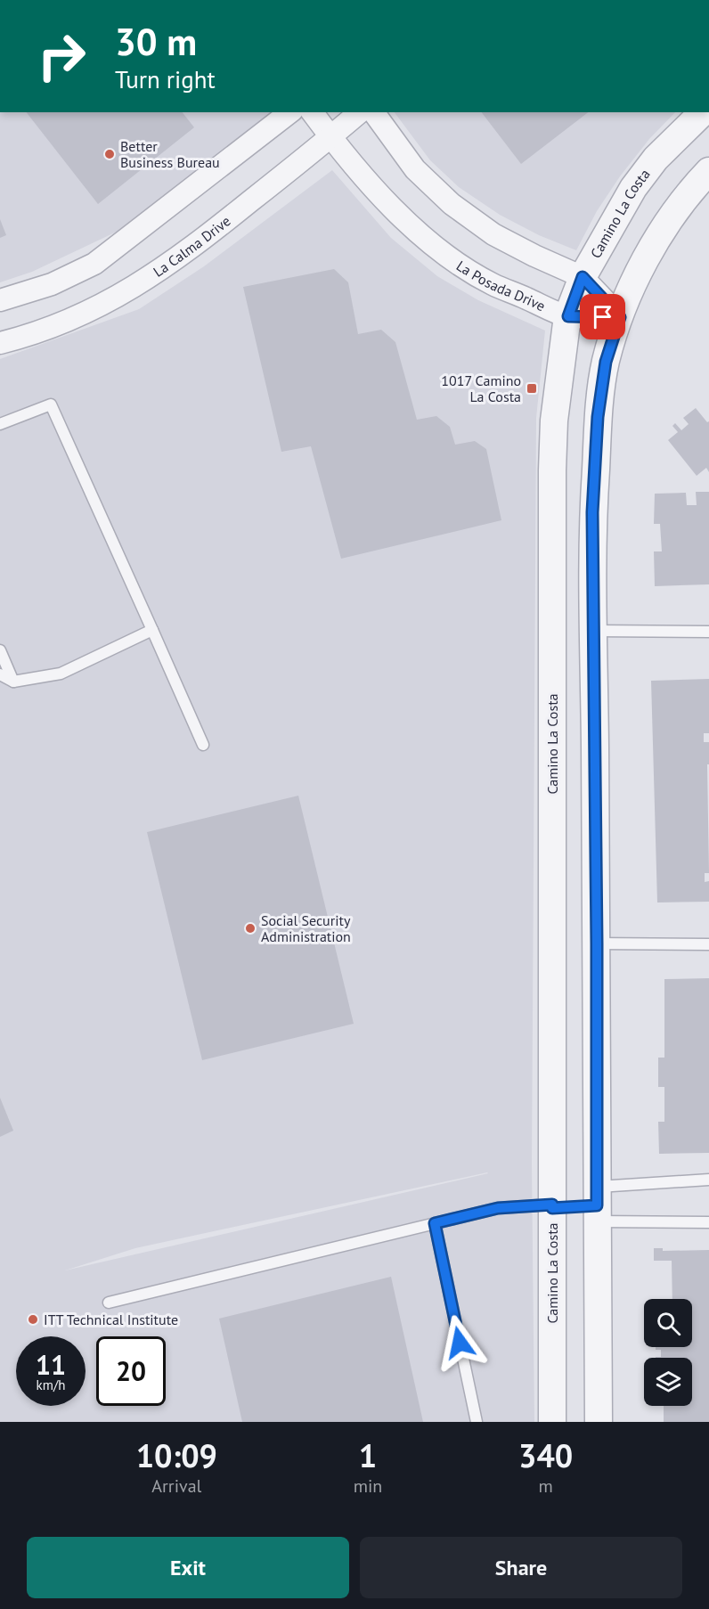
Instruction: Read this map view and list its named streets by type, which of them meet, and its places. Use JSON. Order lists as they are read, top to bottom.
{
  "streets": {
    "street": ["Camino La Costa", "La Calma Drive", "La Posada Drive"]
  },
  "crossings": [
    ["Camino La Costa", "La Posada Drive"],
    ["La Calma Drive", "La Posada Drive"]
  ],
  "places": {
    "other": ["Better Business Bureau", "Social Security Administration", "ITT Technical Institute"],
    "transit": ["1017 Camino La Costa"]
  },
  "page": {
    "turn": ["30 m", "Turn right"],
    "speed": "11 km/h",
    "limit": "20",
    "eta": [
      "10:09",
      "Arrival",
      "1",
      "min",
      "340",
      "m"
    ],
    "buttons": ["Exit", "Share"]
  }
}
